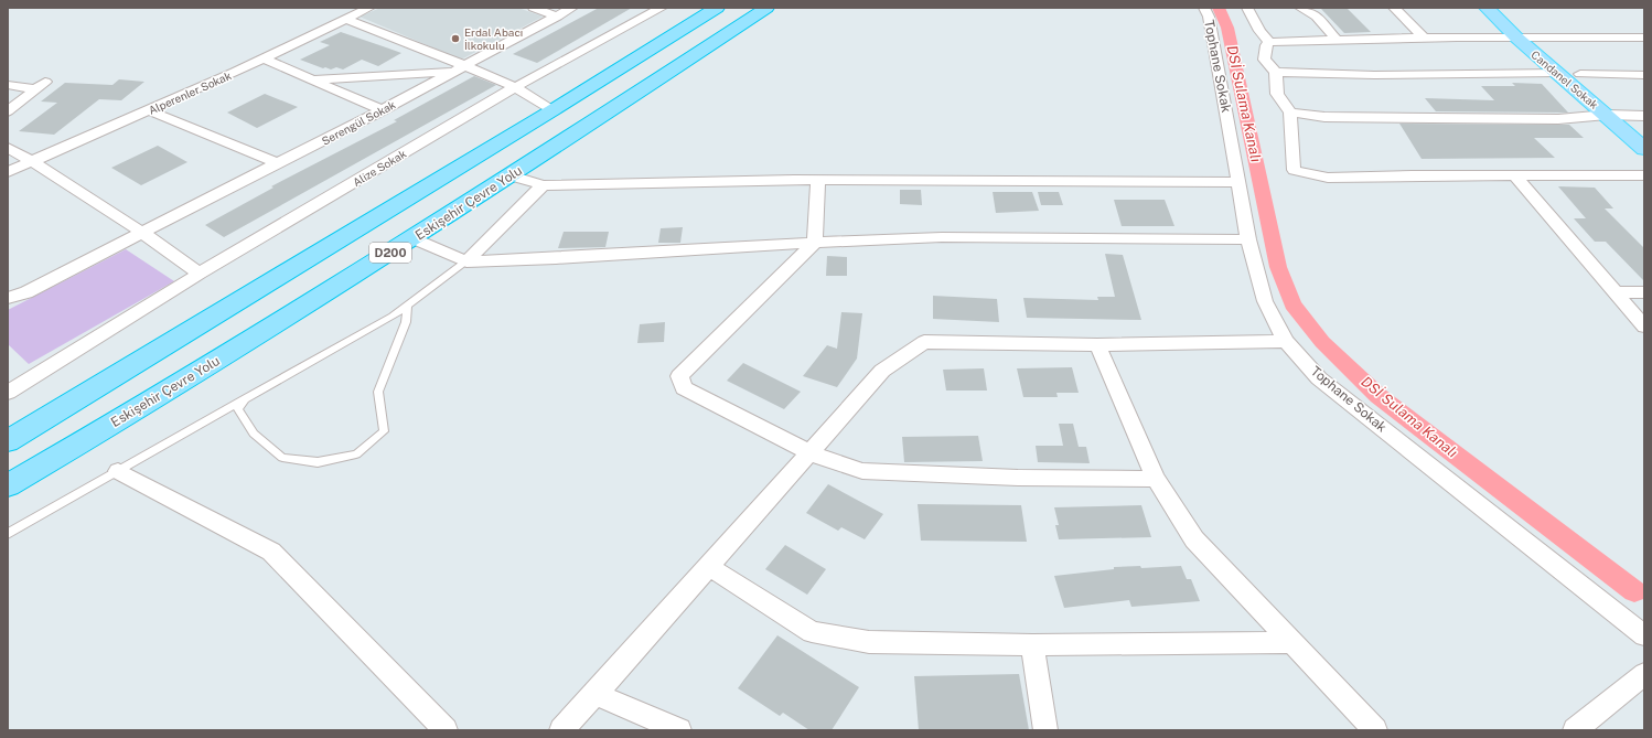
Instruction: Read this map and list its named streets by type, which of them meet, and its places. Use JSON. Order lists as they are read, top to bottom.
{
  "streets": {
    "highway": ["Eskişehir Çevre Yolu", "D200"],
    "main road": ["Candanel Sokak"],
    "street": [
      "Tophane Sokak",
      "Alperenler Sokak",
      "Serengül Sokak",
      "Alize Sokak"
    ]
  },
  "water": ["DSİ Sulama Kanalı"],
  "places": ["Erdal Abacı İlkokulu"]
}
